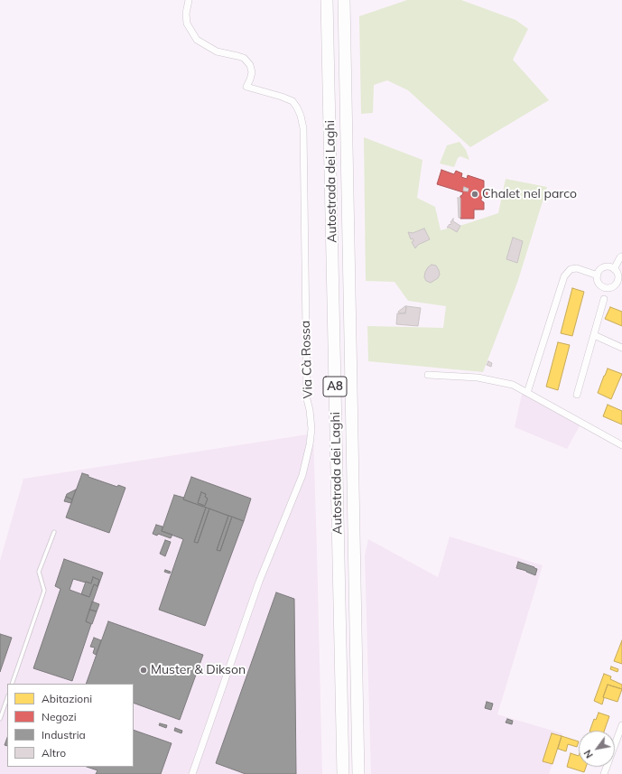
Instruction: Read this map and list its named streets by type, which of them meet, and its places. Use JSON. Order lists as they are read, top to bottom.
{
  "streets": {
    "highway": ["Autostrada dei Laghi", "A8"],
    "street": ["Via Cà Rossa"]
  },
  "places": ["Chalet nel parco", "Muster & Dikson"],
  "legend": [
    "Abitazioni",
    "Negozi",
    "Industria",
    "Altro"
  ],
  "north": "bottom left"
}
